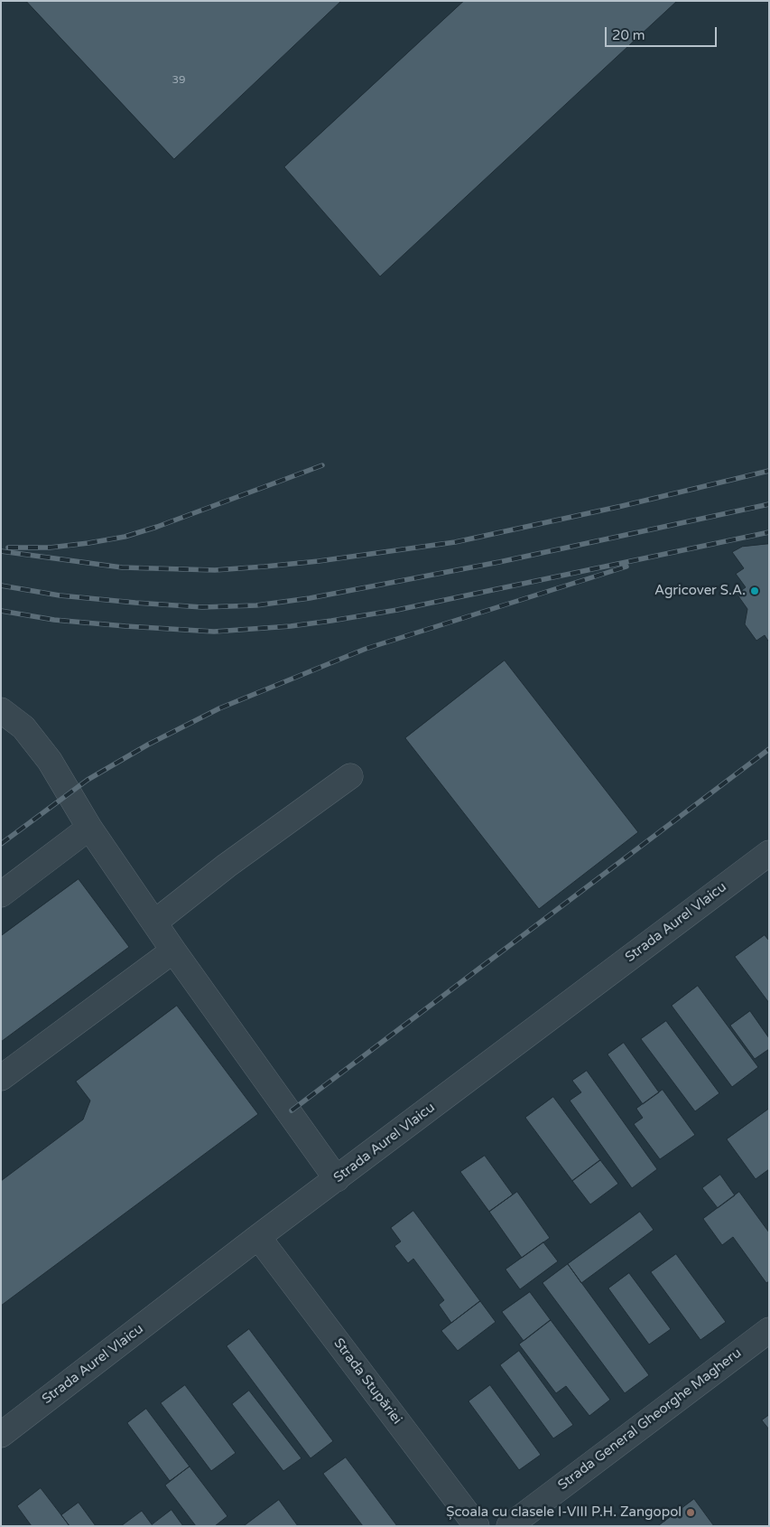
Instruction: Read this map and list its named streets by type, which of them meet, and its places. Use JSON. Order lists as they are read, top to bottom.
{
  "streets": {
    "street": ["Strada Aurel Vlaicu", "Strada Stupăriei", "Strada General Gheorghe Magheru"]
  },
  "crossings": [
    ["Strada Aurel Vlaicu", "Strada Stupăriei"]
  ],
  "places": ["Agricover S.A.", "Școala cu clasele I-VIII P.H. Zangopol"],
  "house_numbers": ["39"],
  "scale_bar": "20 m"
}
